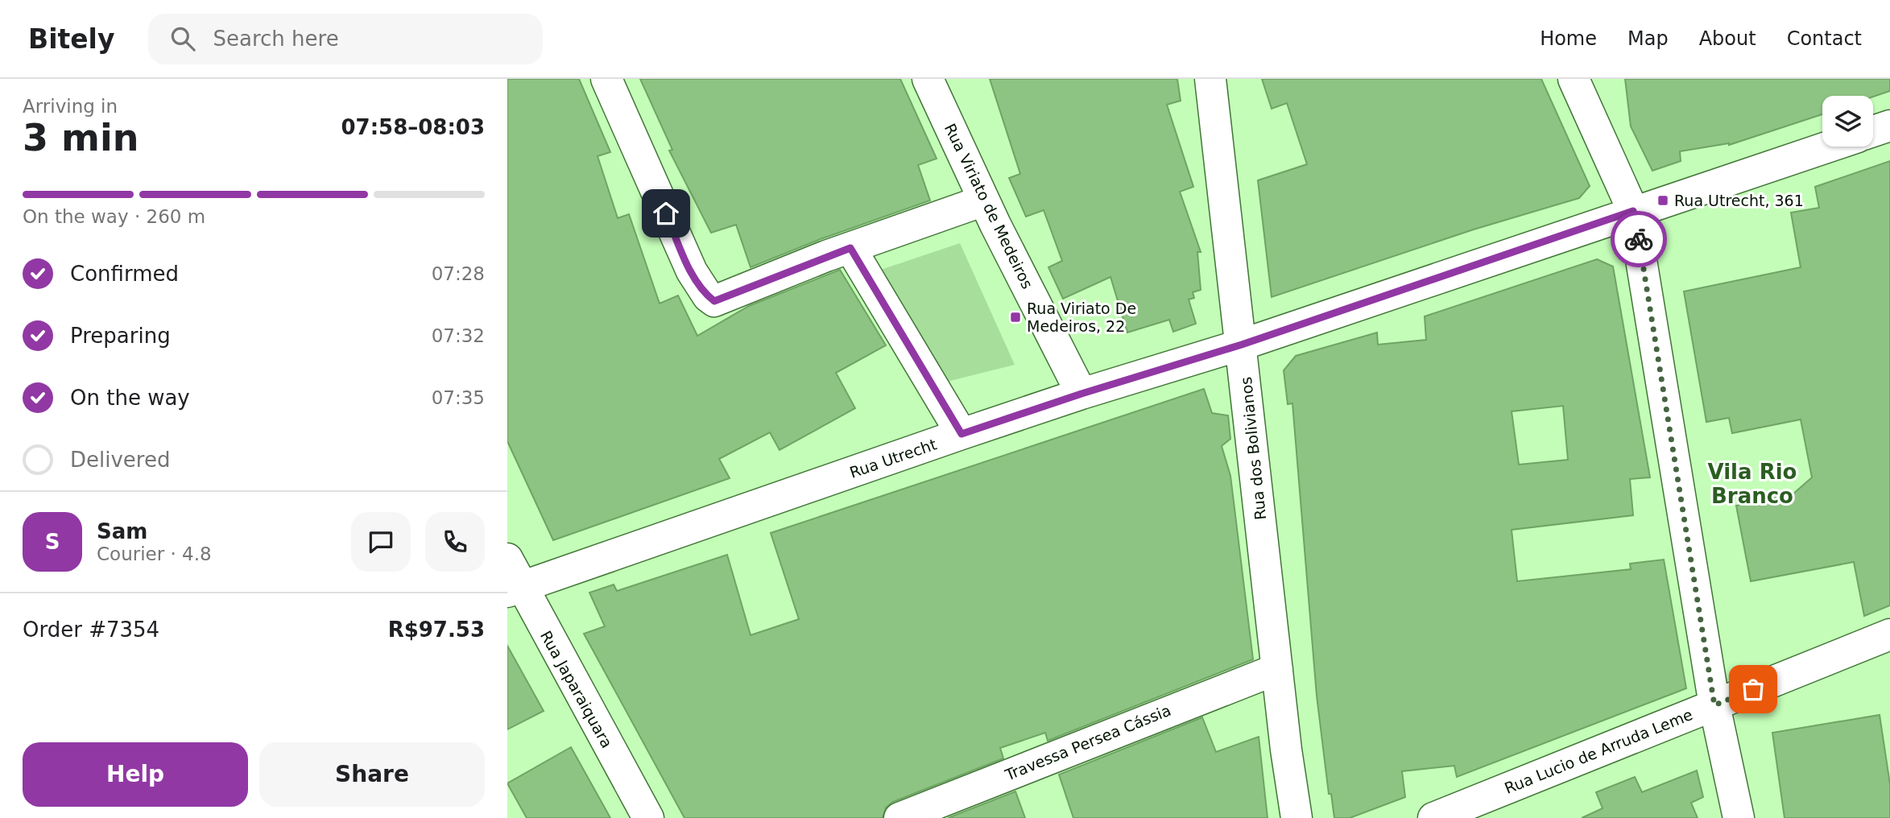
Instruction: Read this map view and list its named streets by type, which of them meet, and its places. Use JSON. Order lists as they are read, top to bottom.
{
  "streets": {
    "street": [
      "Rua Viriato de Medeiros",
      "Rua dos Bolivianos",
      "Rua Utrecht",
      "Rua Japaraiquara",
      "Travessa Persea Cássia",
      "Rua Lucio de Arruda Leme"
    ]
  },
  "crossings": [
    ["Rua Viriato de Medeiros", "Rua Utrecht"],
    ["Rua dos Bolivianos", "Rua Utrecht"],
    ["Rua dos Bolivianos", "Travessa Persea Cássia"],
    ["Rua Utrecht", "Rua Japaraiquara"]
  ],
  "districts": ["Vila Rio Branco"],
  "places": {
    "transit": ["Rua Utrecht, 361", "Rua Viriato De Medeiros, 22"]
  },
  "page": {
    "header": "Bitely",
    "search": "Search here",
    "nav": [
      "Home",
      "Map",
      "About",
      "Contact"
    ],
    "heading": ["3 min", "Arriving in", "07:58–08:03"],
    "panel": [
      "Sam",
      "Courier · 4.8",
      "Order #7354",
      "R$97.53"
    ],
    "bar": "On the way · 260 m",
    "list": [
      ["Confirmed", "07:28"],
      ["Preparing", "07:32"],
      ["On the way", "07:35"],
      "Delivered"
    ],
    "round": "S",
    "buttons": ["Help", "Share"]
  }
}
